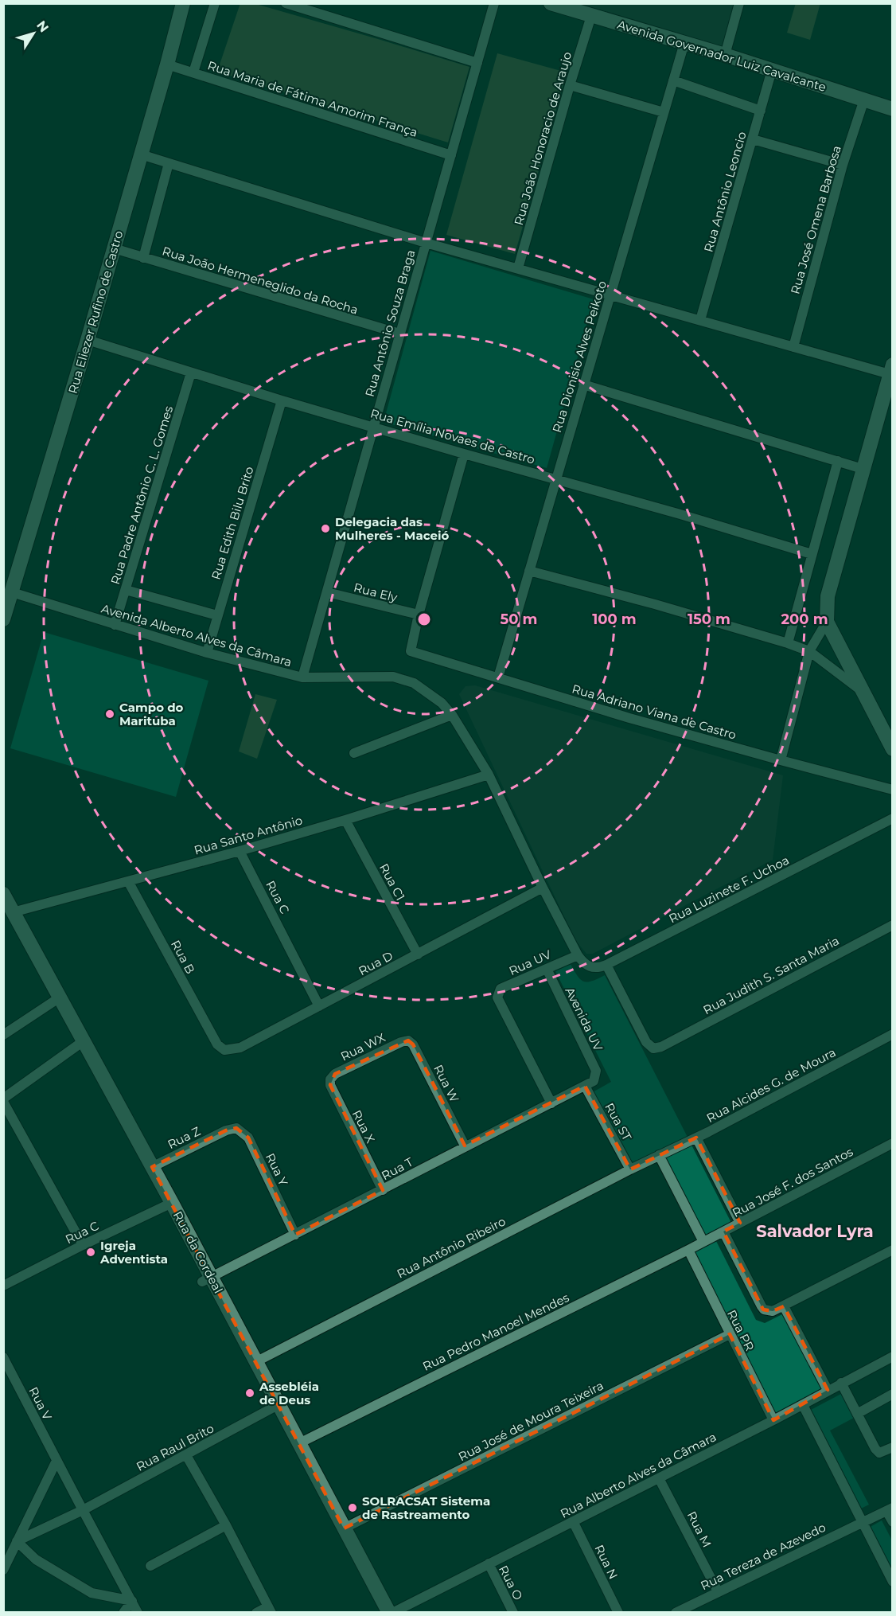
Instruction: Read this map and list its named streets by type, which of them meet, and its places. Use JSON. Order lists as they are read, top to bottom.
{
  "streets": {
    "street": [
      "Avenida Governador Luiz Cavalcante",
      "Rua Maria de Fátima Amorim França",
      "Rua João Honoracio de Araujo",
      "Rua Antônio Leoncio",
      "Rua José Omena Barbosa",
      "Rua João Hermeneglido da Rocha",
      "Rua Eliezer Rufino de Castro",
      "Rua Antônio Souza Braga",
      "Rua Dionisio Alves Peikoto",
      "Rua Emília Novaes de Castro",
      "Rua Padre Antônio C. L. Gomes",
      "Rua Edith Bilu Brito",
      "Rua Ely",
      "Avenida Alberto Alves da Câmara",
      "Rua Adriano Viana de Castro",
      "Rua Santo Antônio",
      "Rua C1",
      "Rua Luzinete F. Uchoa",
      "Rua C",
      "Rua B",
      "Rua UV",
      "Rua D",
      "Rua Judith S. Santa Maria",
      "Avenida UV",
      "Rua WX",
      "Rua W",
      "Rua Alcides G. de Moura",
      "Rua ST",
      "Rua X",
      "Rua Z",
      "Rua T",
      "Rua Y",
      "Rua José F. dos Santos",
      "Rua Antônio Ribeiro",
      "Rua da Cordeal",
      "Rua PR",
      "Rua Pedro Manoel Mendes",
      "Rua V",
      "Rua José de Moura Teixeira",
      "Rua Raul Brito",
      "Rua Alberto Alves da Câmara",
      "Rua M",
      "Rua Tereza de Azevedo",
      "Rua N",
      "Rua O"
    ]
  },
  "crossings": [
    ["Avenida Governador Luiz Cavalcante", "Rua João Honoracio de Araujo"],
    ["Avenida Governador Luiz Cavalcante", "Rua Antônio Leoncio"],
    ["Avenida Governador Luiz Cavalcante", "Rua José Omena Barbosa"],
    ["Avenida Governador Luiz Cavalcante", "Rua Dionisio Alves Peikoto"],
    ["Rua Maria de Fátima Amorim França", "Rua Eliezer Rufino de Castro"],
    ["Rua Maria de Fátima Amorim França", "Rua Antônio Souza Braga"],
    ["Rua João Hermeneglido da Rocha", "Rua Eliezer Rufino de Castro"],
    ["Rua João Hermeneglido da Rocha", "Rua Antônio Souza Braga"],
    ["Rua Eliezer Rufino de Castro", "Rua Emília Novaes de Castro"],
    ["Rua Eliezer Rufino de Castro", "Avenida Alberto Alves da Câmara"],
    ["Rua Antônio Souza Braga", "Rua Emília Novaes de Castro"],
    ["Rua Antônio Souza Braga", "Rua Ely"],
    ["Rua Antônio Souza Braga", "Avenida Alberto Alves da Câmara"],
    ["Rua Dionisio Alves Peikoto", "Rua Emília Novaes de Castro"],
    ["Rua Dionisio Alves Peikoto", "Rua Adriano Viana de Castro"],
    ["Rua Emília Novaes de Castro", "Rua Padre Antônio C. L. Gomes"],
    ["Rua Emília Novaes de Castro", "Rua Edith Bilu Brito"],
    ["Rua Padre Antônio C. L. Gomes", "Avenida Alberto Alves da Câmara"],
    ["Rua Edith Bilu Brito", "Avenida Alberto Alves da Câmara"],
    ["Rua Ely", "Rua Adriano Viana de Castro"],
    ["Avenida Alberto Alves da Câmara", "Rua Santo Antônio"],
    ["Avenida Alberto Alves da Câmara", "Rua UV"],
    ["Avenida Alberto Alves da Câmara", "Rua D"],
    ["Rua Santo Antônio", "Rua C1"],
    ["Rua Santo Antônio", "Rua C"],
    ["Rua Santo Antônio", "Rua B"],
    ["Rua Santo Antônio", "Rua da Cordeal"],
    ["Rua C1", "Rua D"],
    ["Rua Luzinete F. Uchoa", "Rua Judith S. Santa Maria"],
    ["Rua C", "Rua D"],
    ["Rua C", "Rua da Cordeal"],
    ["Rua B", "Rua D"],
    ["Rua UV", "Avenida UV"],
    ["Rua UV", "Rua T"],
    ["Avenida UV", "Rua ST"],
    ["Avenida UV", "Rua T"],
    ["Rua WX", "Rua W"],
    ["Rua WX", "Rua X"],
    ["Rua W", "Rua T"],
    ["Rua Alcides G. de Moura", "Rua Antônio Ribeiro"],
    ["Rua ST", "Rua T"],
    ["Rua ST", "Rua Antônio Ribeiro"],
    ["Rua X", "Rua T"],
    ["Rua Z", "Rua Y"],
    ["Rua Z", "Rua da Cordeal"],
    ["Rua T", "Rua Y"],
    ["Rua T", "Rua da Cordeal"],
    ["Rua José F. dos Santos", "Rua Pedro Manoel Mendes"],
    ["Rua Antônio Ribeiro", "Rua da Cordeal"],
    ["Rua da Cordeal", "Rua Pedro Manoel Mendes"],
    ["Rua da Cordeal", "Rua José de Moura Teixeira"],
    ["Rua da Cordeal", "Rua Raul Brito"],
    ["Rua da Cordeal", "Rua Alberto Alves da Câmara"],
    ["Rua PR", "Rua Pedro Manoel Mendes"],
    ["Rua PR", "Rua José de Moura Teixeira"],
    ["Rua PR", "Rua Alberto Alves da Câmara"],
    ["Rua Alberto Alves da Câmara", "Rua M"],
    ["Rua Alberto Alves da Câmara", "Rua N"],
    ["Rua Alberto Alves da Câmara", "Rua O"],
    ["Rua M", "Rua Tereza de Azevedo"]
  ],
  "districts": ["Salvador Lyra"],
  "places": [
    "Delegacia das Mulheres - Maceió",
    "Campo do Marituba",
    "Igreja Adventista",
    "Assebléia de Deus",
    "SOLRACSAT Sistema de Rastreamento"
  ],
  "north": "top right",
  "rings": [
    "50 m",
    "100 m",
    "150 m",
    "200 m"
  ]
}
